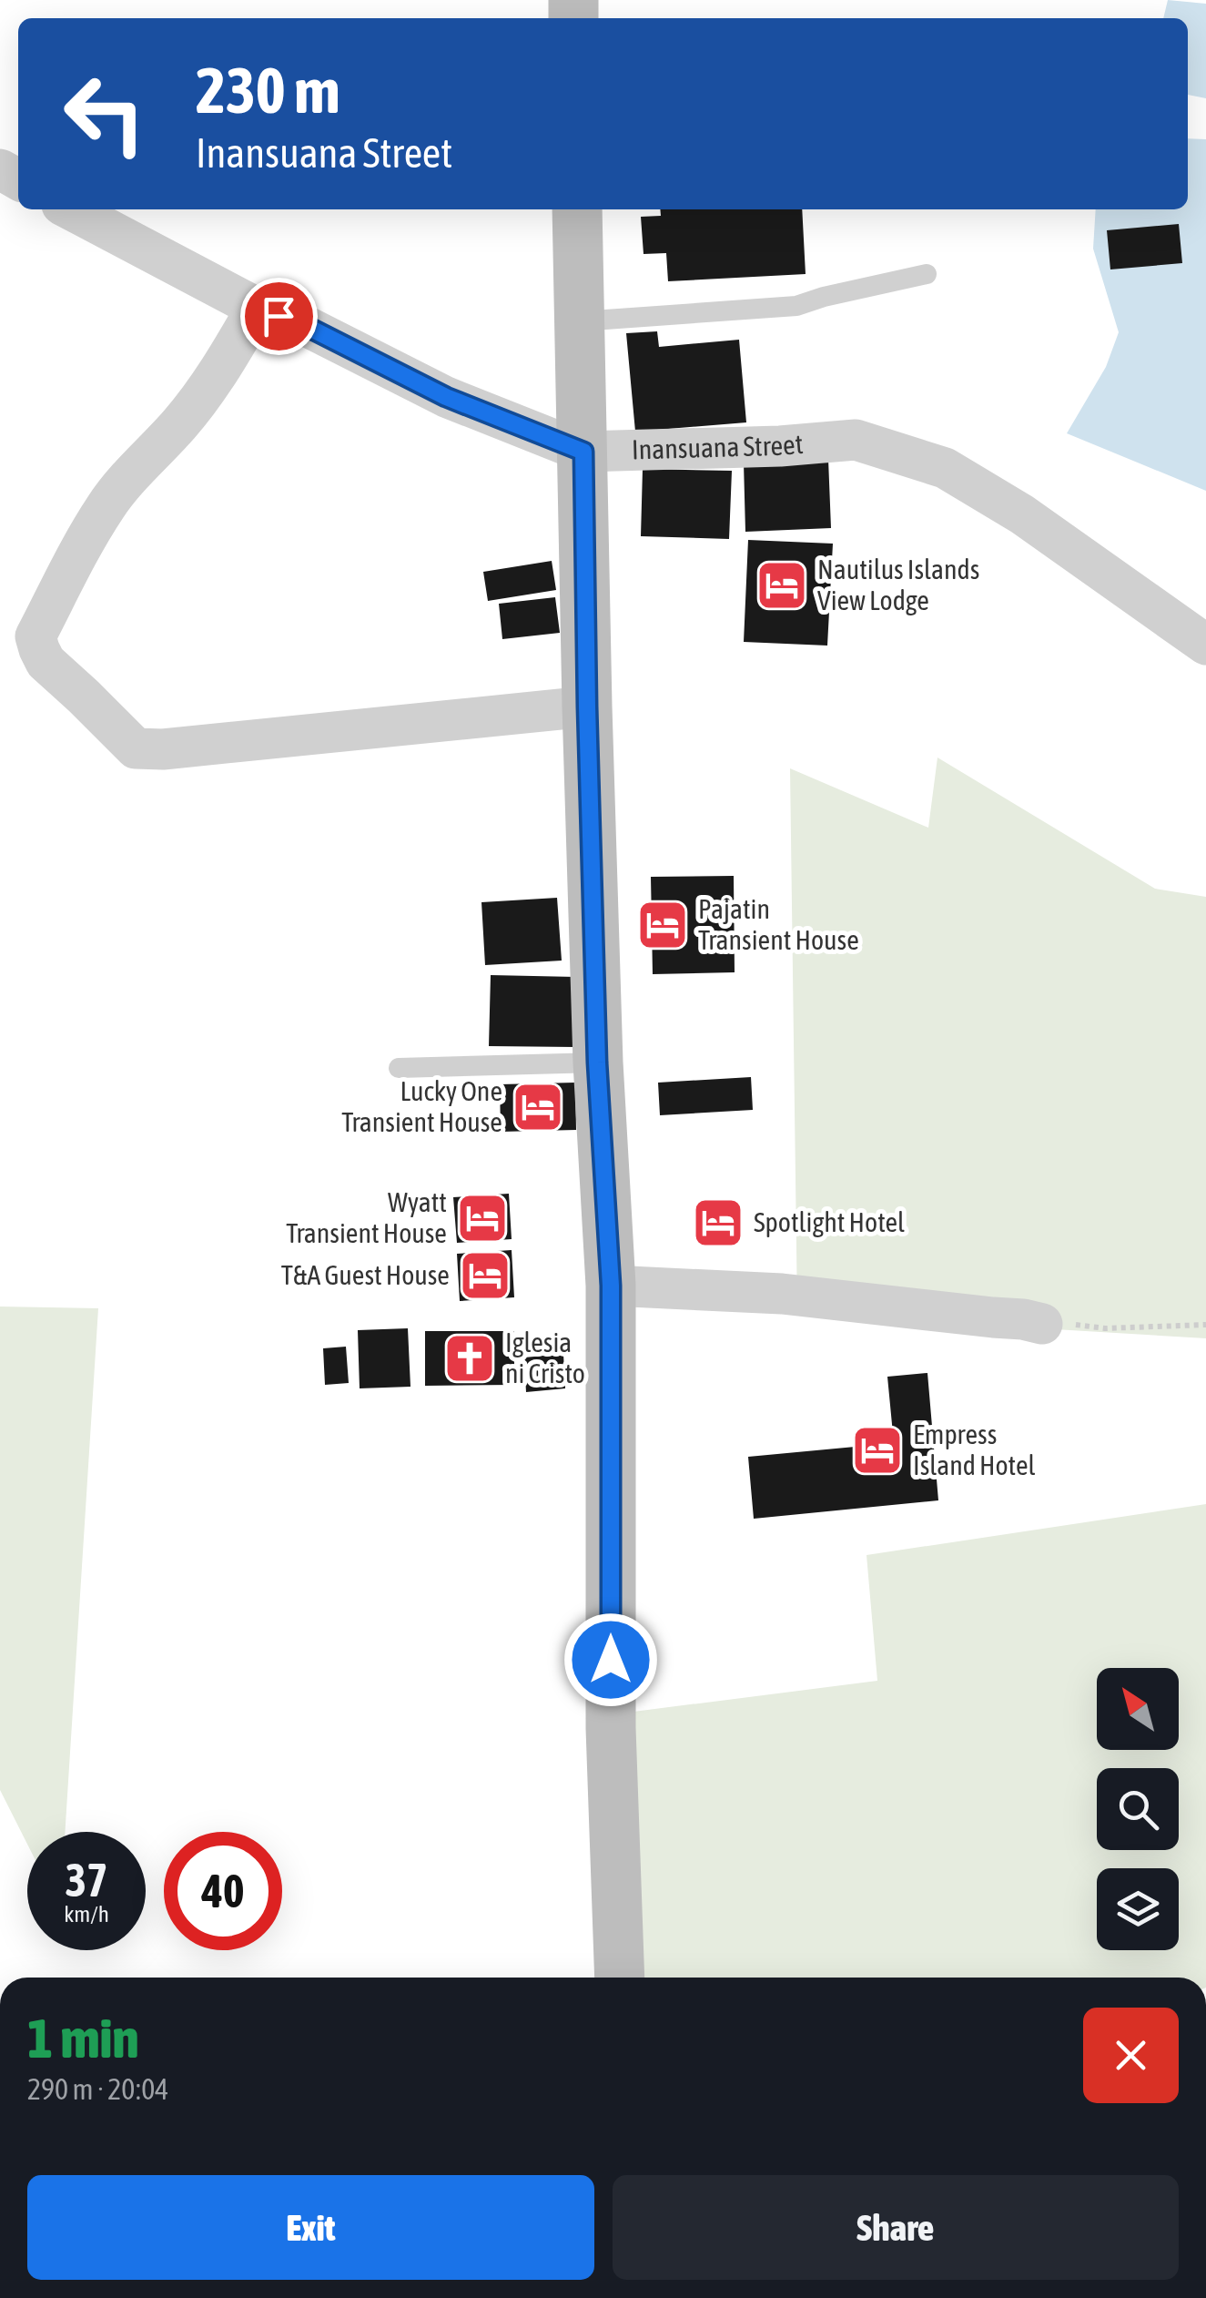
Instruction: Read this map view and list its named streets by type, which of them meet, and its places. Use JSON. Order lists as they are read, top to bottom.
{
  "streets": {
    "street": ["Inansuana Street"]
  },
  "places": {
    "hotel": [
      "Nautilus Islands View Lodge",
      "Pajatin Transient House",
      "Lucky One Transient House",
      "Wyatt Transient House",
      "Spotlight Hotel",
      "T&A Guest House",
      "Empress Island Hotel"
    ],
    "church": ["Iglesia ni Cristo"]
  },
  "north": "top left",
  "page": {
    "turn": ["230 m", "Inansuana Street"],
    "speed": "37 km/h",
    "limit": "40",
    "heading": ["1 min", "290 m · 20:04"],
    "buttons": ["Exit", "Share"]
  }
}
